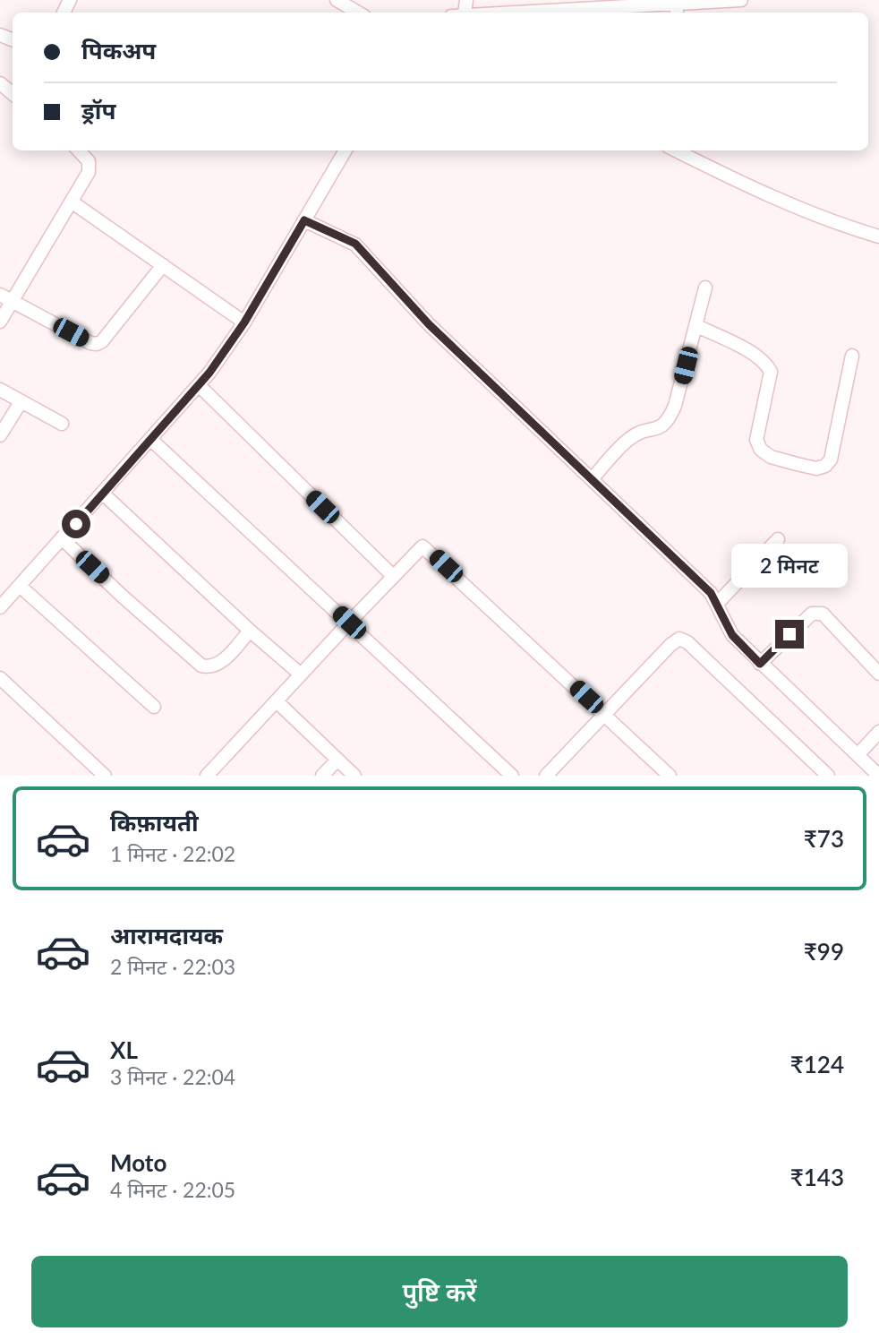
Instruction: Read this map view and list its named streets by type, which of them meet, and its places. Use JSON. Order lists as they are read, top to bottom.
{
  "page": {
    "banner": ["पिकअप", "ड्रॉप"],
    "bubble": "2 मिनट",
    "list": [
      {
        "name": "किफ़ायती",
        "note": "1 मिनट · 22:02",
        "value": "₹73"
      },
      {
        "name": "आरामदायक",
        "note": "2 मिनट · 22:03",
        "value": "₹99"
      },
      {
        "name": "XL",
        "note": "3 मिनट · 22:04",
        "value": "₹124"
      },
      {
        "name": "Moto",
        "note": "4 मिनट · 22:05",
        "value": "₹143"
      }
    ],
    "buttons": "पुष्टि करें"
  }
}
